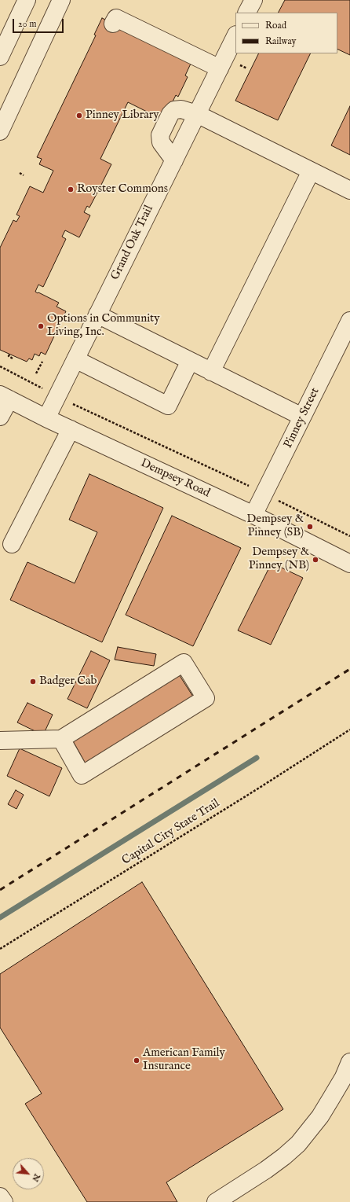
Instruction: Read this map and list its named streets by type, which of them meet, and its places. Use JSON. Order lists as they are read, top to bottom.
{
  "streets": {
    "street": ["Grand Oak Trail", "Pinney Street", "Dempsey Road"],
    "path": ["Capital City State Trail"]
  },
  "crossings": [
    ["Grand Oak Trail", "Dempsey Road"],
    ["Pinney Street", "Dempsey Road"]
  ],
  "places": [
    "Pinney Library",
    "Royster Commons",
    "Options in Community Living, Inc.",
    "Dempsey & Pinney (SB)",
    "Dempsey & Pinney (NB)",
    "Badger Cab",
    "American Family Insurance"
  ],
  "legend": ["Road", "Railway"],
  "scale_bar": "20 m",
  "north": "bottom right"
}
